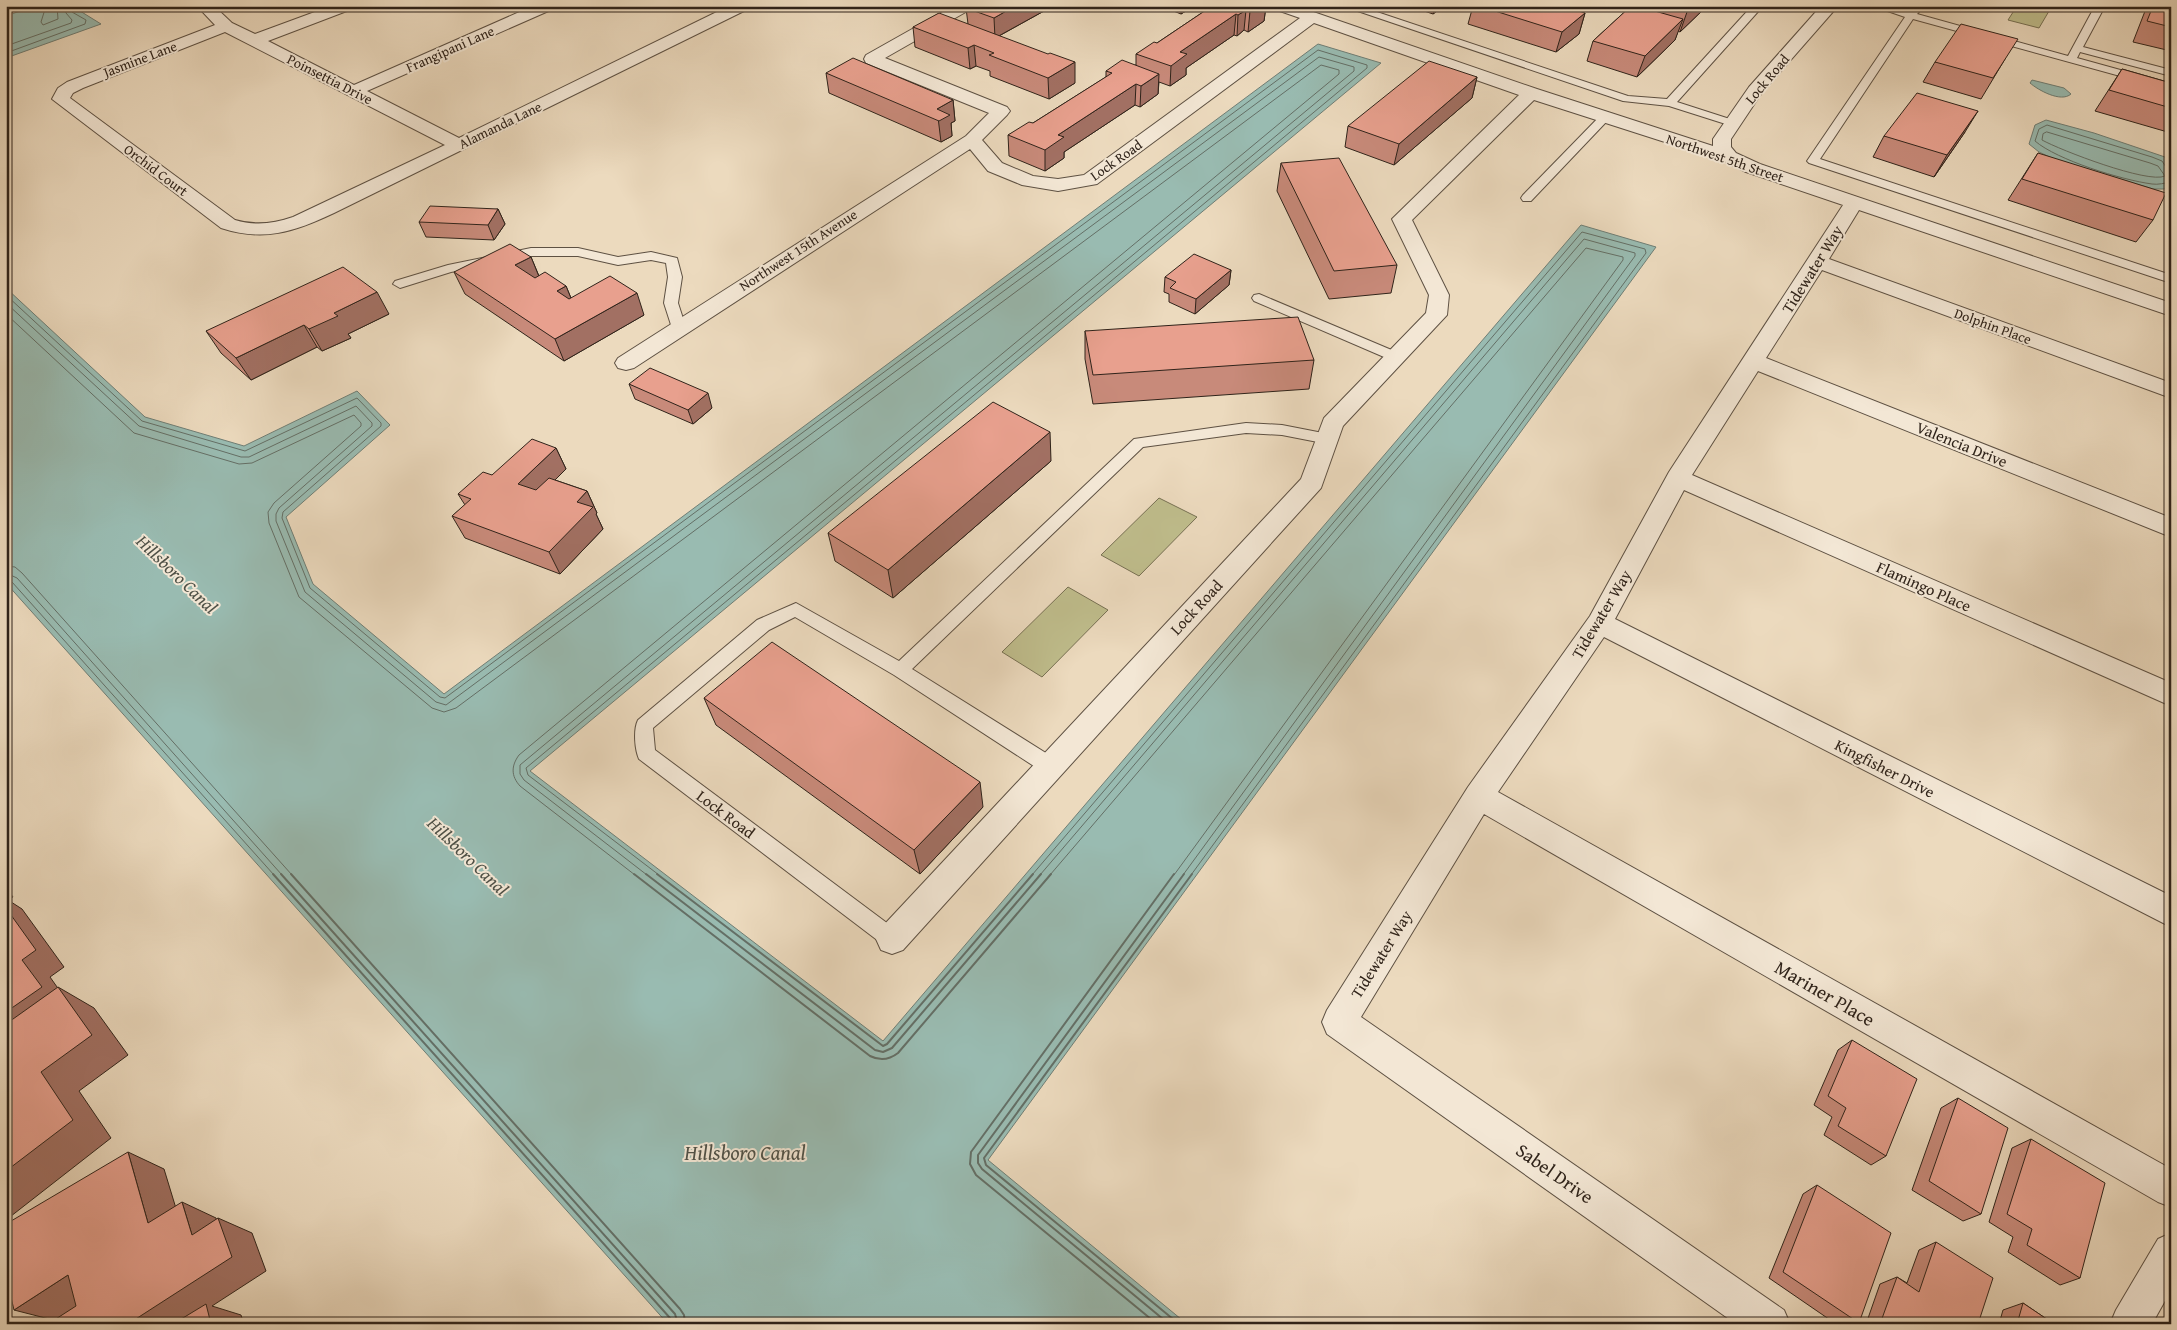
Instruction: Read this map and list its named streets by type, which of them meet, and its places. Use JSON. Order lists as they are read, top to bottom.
{
  "streets": {
    "street": [
      "Frangipani Lane",
      "Jasmine Lane",
      "Poinsettia Drive",
      "Lock Road",
      "Alamanda Lane",
      "Northwest 5th Street",
      "Orchid Court",
      "Northwest 15th Avenue",
      "Tidewater Way",
      "Dolphin Place",
      "Valencia Drive",
      "Flamingo Place",
      "Kingfisher Drive",
      "Mariner Place",
      "Sabel Drive"
    ]
  },
  "crossings": [
    ["Frangipani Lane", "Poinsettia Drive"],
    ["Jasmine Lane", "Poinsettia Drive"],
    ["Jasmine Lane", "Orchid Court"],
    ["Poinsettia Drive", "Alamanda Lane"],
    ["Lock Road", "Northwest 5th Street"],
    ["Lock Road", "Northwest 15th Avenue"],
    ["Alamanda Lane", "Orchid Court"],
    ["Northwest 5th Street", "Tidewater Way"],
    ["Tidewater Way", "Dolphin Place"],
    ["Tidewater Way", "Valencia Drive"],
    ["Tidewater Way", "Flamingo Place"],
    ["Tidewater Way", "Kingfisher Drive"],
    ["Tidewater Way", "Mariner Place"],
    ["Tidewater Way", "Sabel Drive"]
  ],
  "water": ["Hillsboro Canal"]
}
